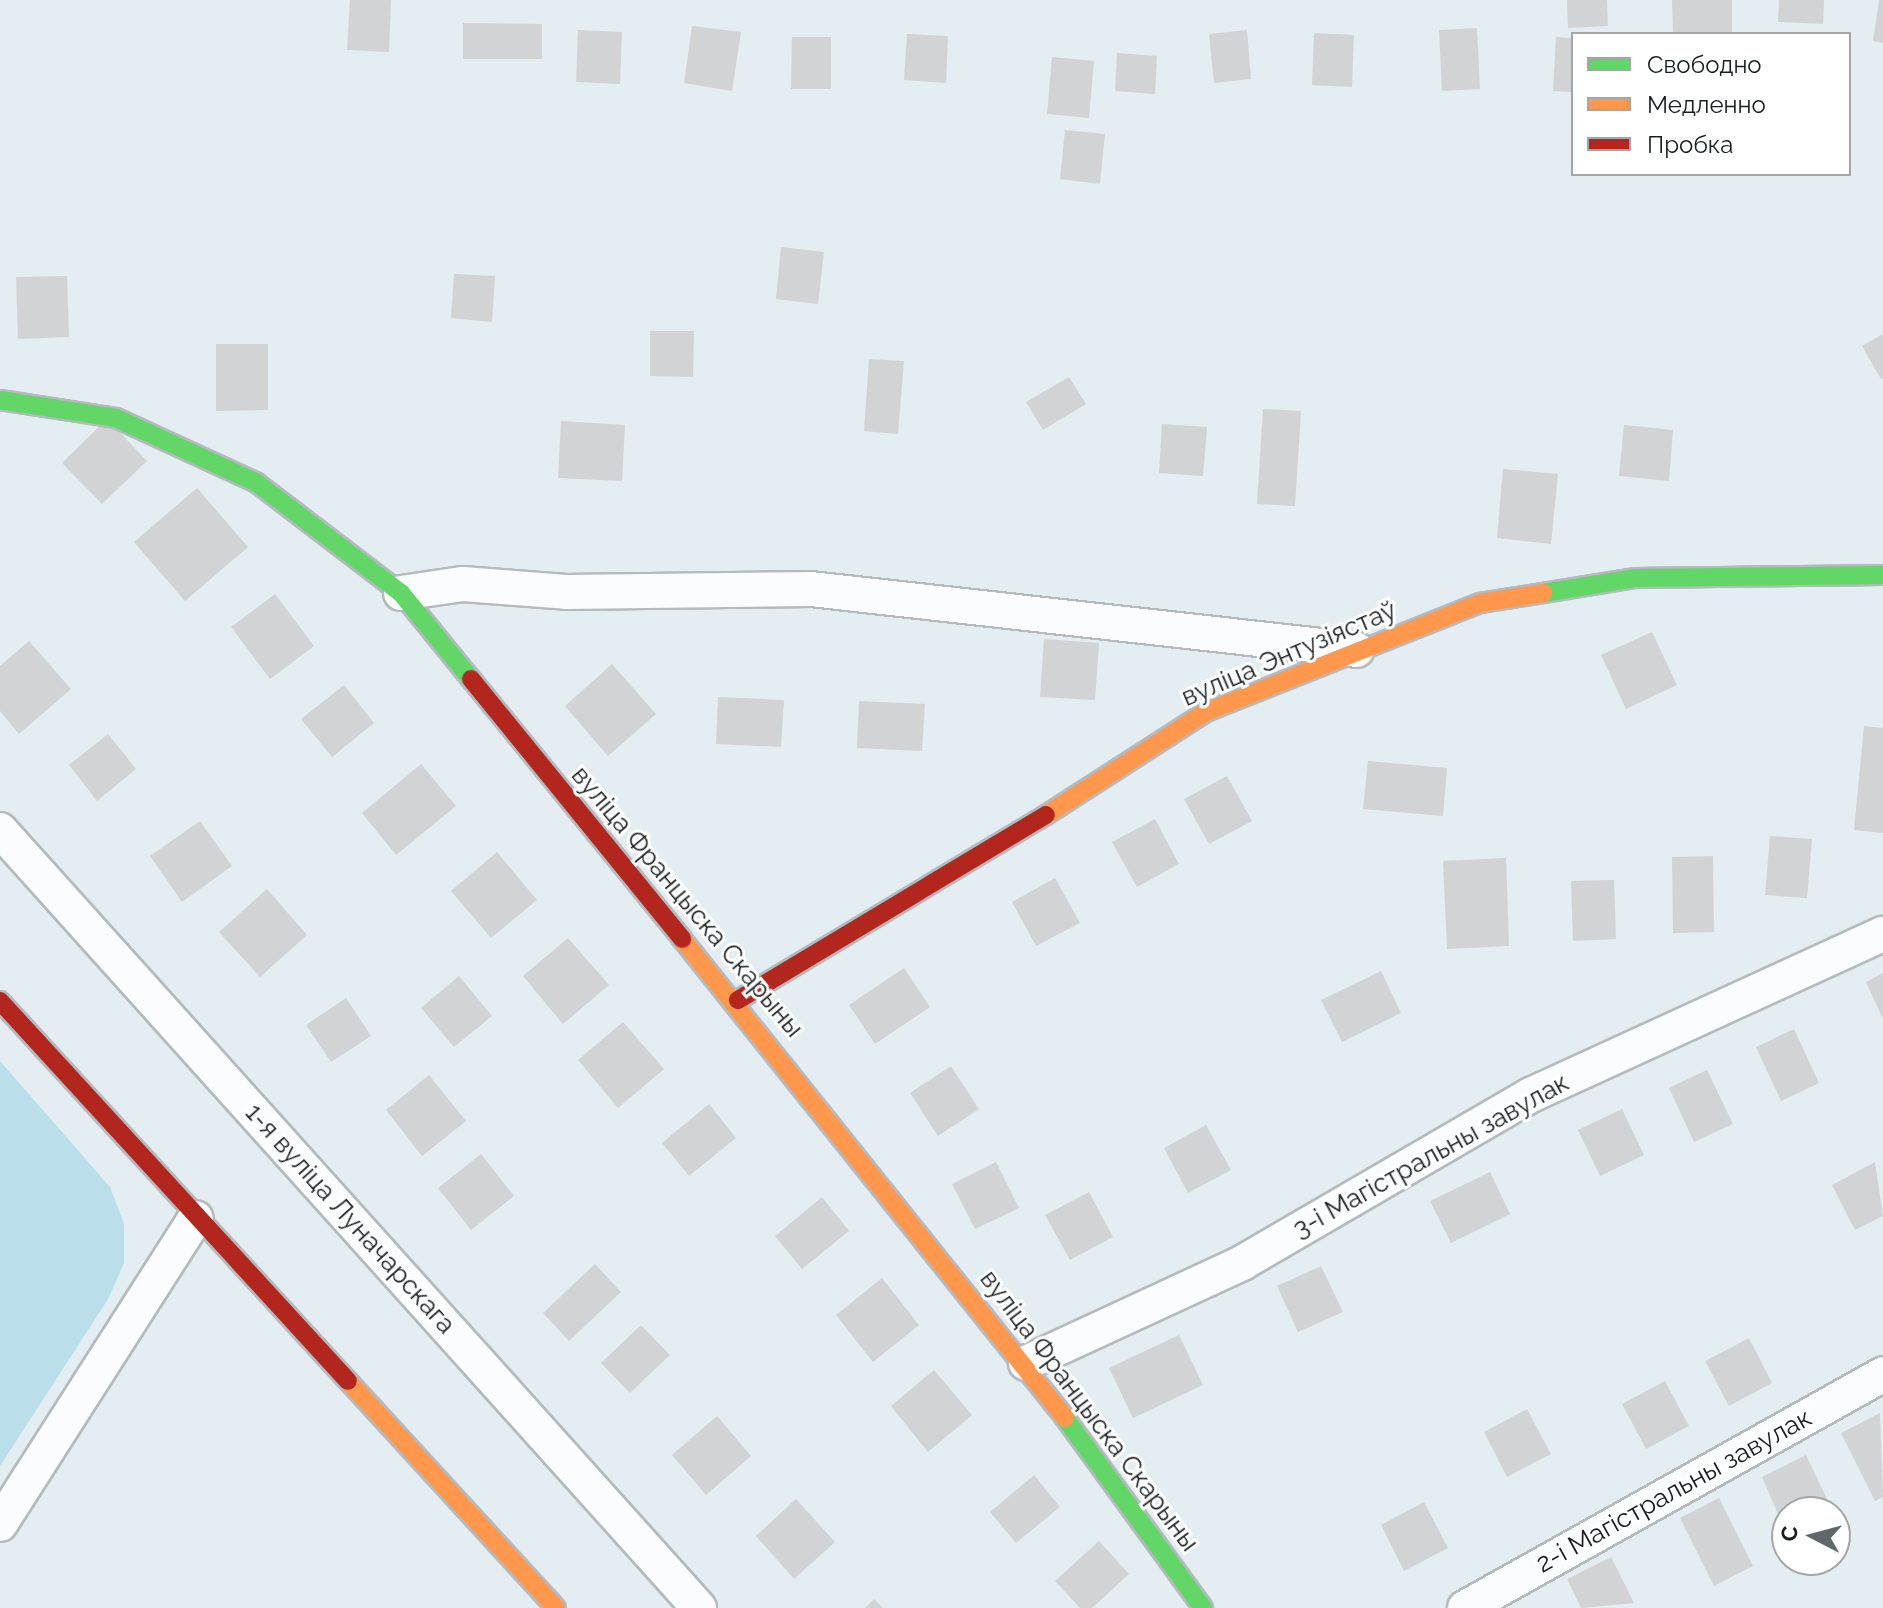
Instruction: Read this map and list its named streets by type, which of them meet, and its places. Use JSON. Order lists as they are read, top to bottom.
{
  "streets": {
    "street": [
      "вуліца Энтузіястаў",
      "вуліца Францыска Скарыны",
      "3-і Магістральны завулак",
      "1-я вуліца Луначарскага",
      "2-і Магістральны завулак"
    ]
  },
  "crossings": [
    ["вуліца Энтузіястаў", "вуліца Францыска Скарыны"],
    ["вуліца Францыска Скарыны", "3-і Магістральны завулак"]
  ],
  "legend": ["Свободно", "Медленно", "Пробка"],
  "north": "left"
}
